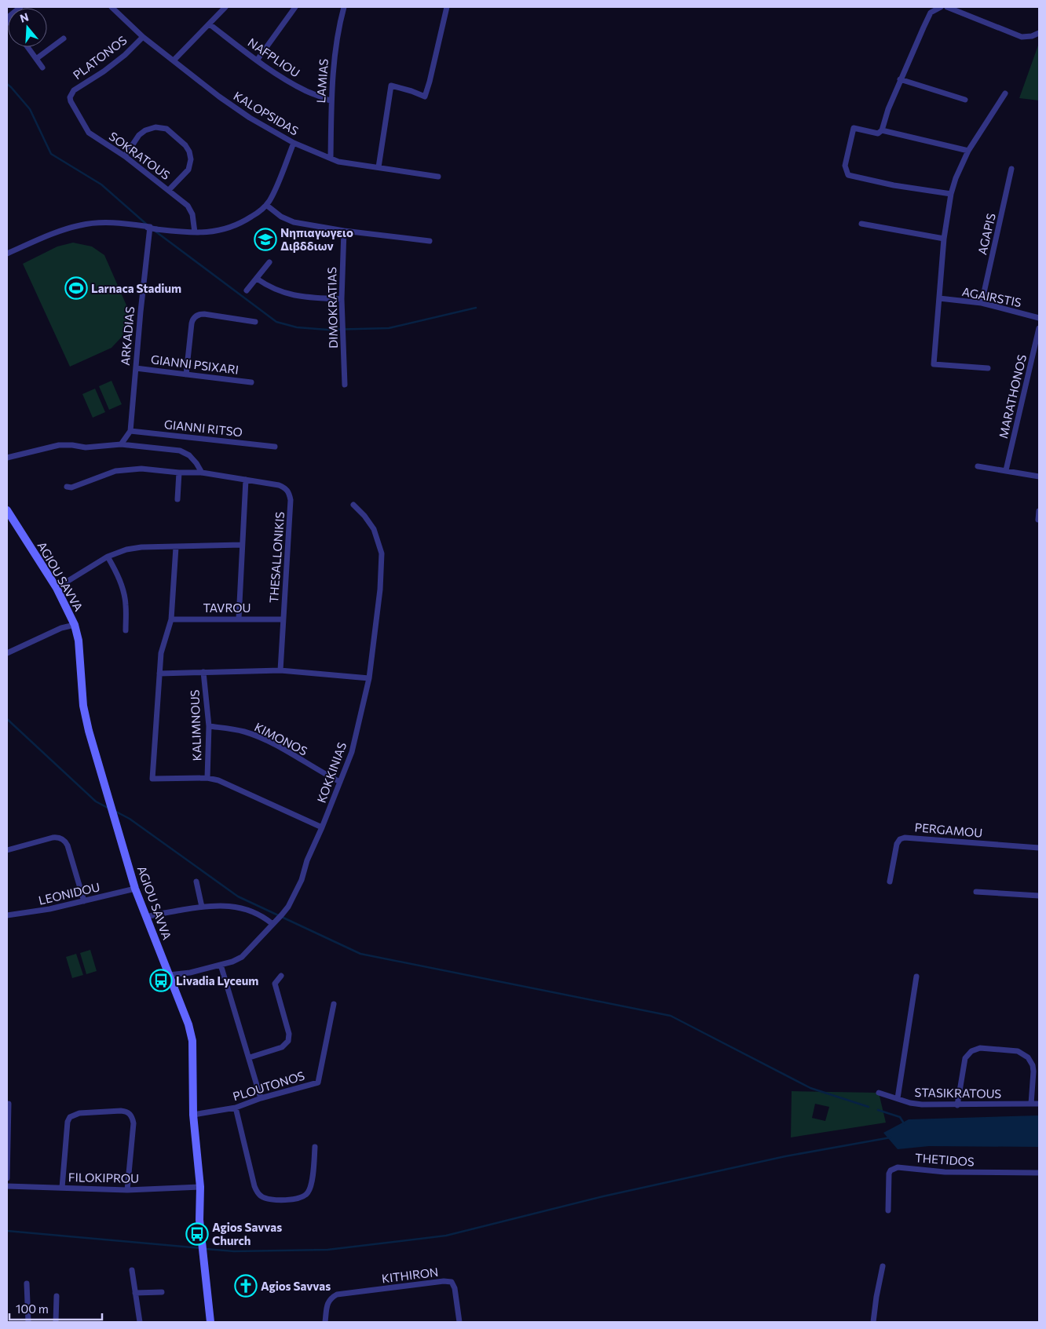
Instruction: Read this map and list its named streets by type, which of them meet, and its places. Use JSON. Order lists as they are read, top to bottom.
{
  "streets": {
    "street": [
      "PLATONOS",
      "NAFPLIOU",
      "LAMIAS",
      "KALOPSIDAS",
      "SOKRATOUS",
      "AGAPIS",
      "AGAIRSTIS",
      "DIMOKRATIAS",
      "ARKADIAS",
      "GIANNI PSIXARI",
      "MARATHONOS",
      "GIANNI RITSO",
      "THESALLONIKIS",
      "AGIOU SAVVA",
      "TAVROU",
      "KALIMNOUS",
      "KIMONOS",
      "KOKKINIAS",
      "PERGAMOU",
      "LEONIDOU",
      "PLOUTONOS",
      "STASIKRATOUS",
      "THETIDOS",
      "FILOKIPROU",
      "KITHIRON"
    ]
  },
  "crossings": [
    ["PLATONOS", "KALOPSIDAS"],
    ["PLATONOS", "SOKRATOUS"],
    ["NAFPLIOU", "LAMIAS"],
    ["LAMIAS", "KALOPSIDAS"],
    ["AGAPIS", "AGAIRSTIS"],
    ["ARKADIAS", "GIANNI PSIXARI"],
    ["ARKADIAS", "GIANNI RITSO"],
    ["THESALLONIKIS", "TAVROU"],
    ["AGIOU SAVVA", "KOKKINIAS"],
    ["AGIOU SAVVA", "LEONIDOU"],
    ["AGIOU SAVVA", "PLOUTONOS"],
    ["AGIOU SAVVA", "FILOKIPROU"],
    ["KALIMNOUS", "KIMONOS"],
    ["KIMONOS", "KOKKINIAS"]
  ],
  "places": {
    "school or university": ["Νηπιαγωγειο Διβδδιων"],
    "sports": ["Larnaca Stadium"],
    "bus stop": ["Livadia Lyceum", "Agios Savvas Church"],
    "church": ["Agios Savvas"]
  },
  "scale_bar": "100 m",
  "north": "top"
}
